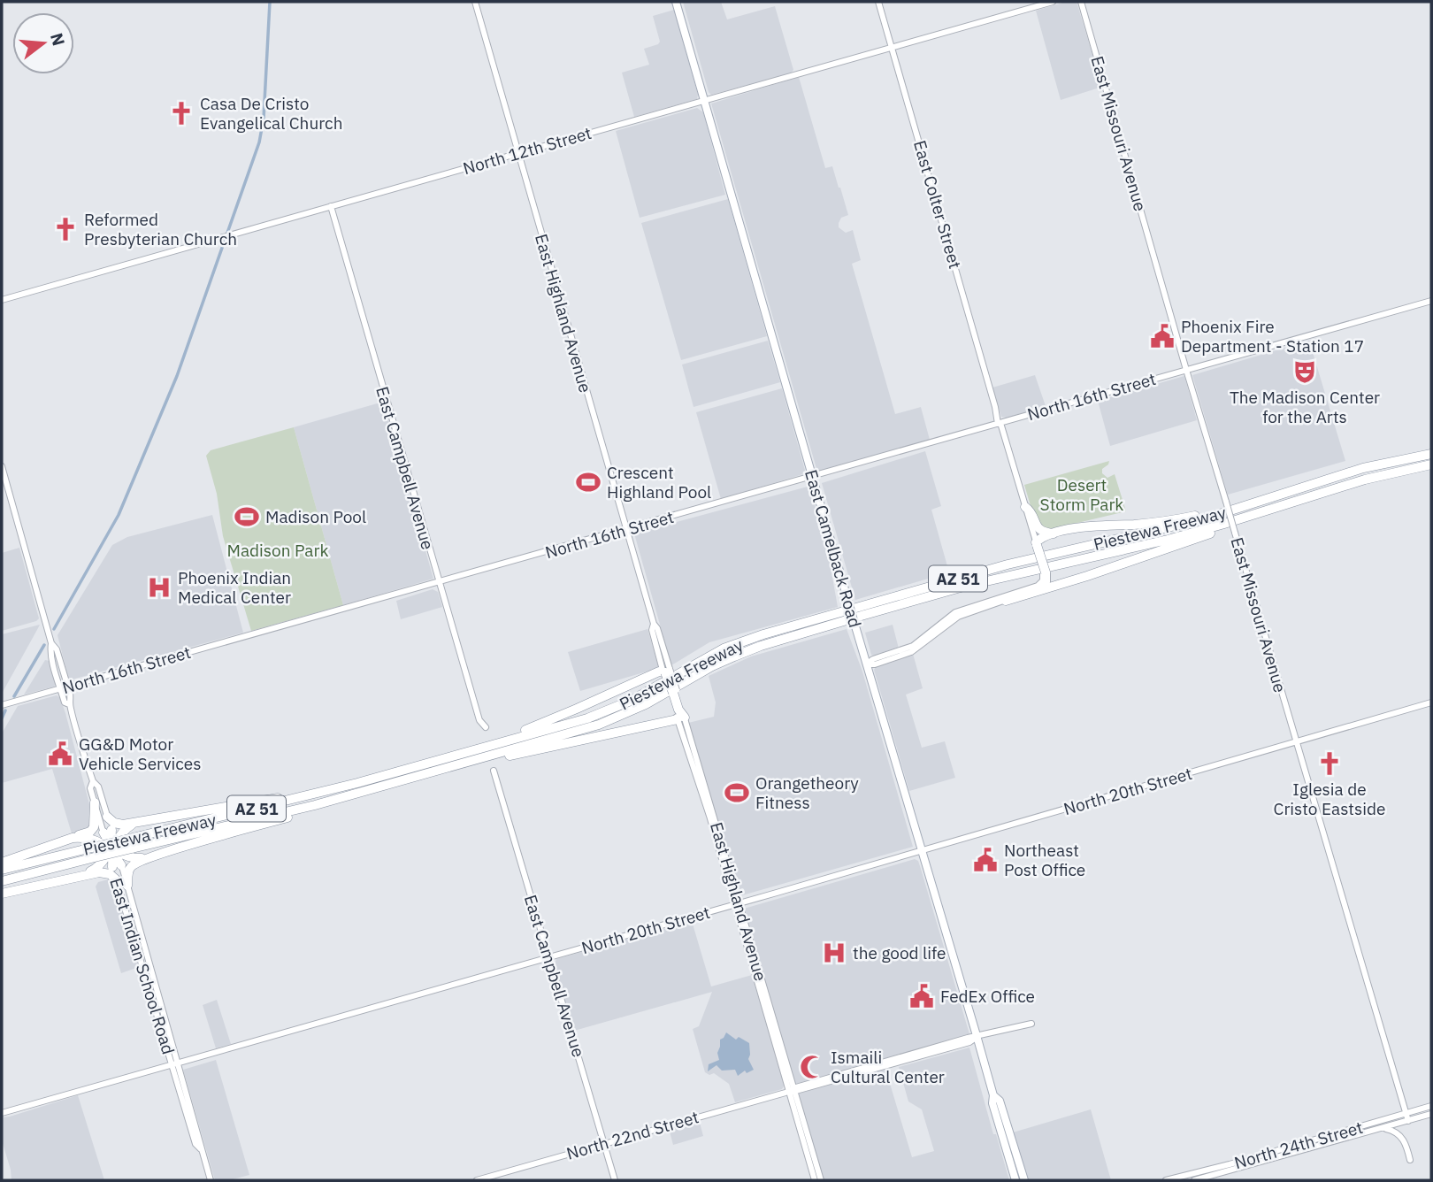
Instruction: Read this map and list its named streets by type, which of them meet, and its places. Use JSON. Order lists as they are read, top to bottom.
{
  "streets": {
    "highway": ["Piestewa Freeway", "AZ 51"],
    "main road": ["East Camelback Road"],
    "street": [
      "East Missouri Avenue",
      "North 12th Street",
      "East Colter Street",
      "East Highland Avenue",
      "North 16th Street",
      "East Campbell Avenue",
      "North 20th Street",
      "East Indian School Road",
      "North 22nd Street",
      "North 24th Street"
    ]
  },
  "crossings": [
    ["East Missouri Avenue", "North 16th Street"],
    ["East Missouri Avenue", "North 20th Street"],
    ["East Missouri Avenue", "North 24th Street"],
    ["North 12th Street", "East Colter Street"],
    ["North 12th Street", "East Highland Avenue"],
    ["North 12th Street", "East Campbell Avenue"],
    ["North 12th Street", "East Camelback Road"],
    ["East Colter Street", "North 16th Street"],
    ["East Highland Avenue", "North 16th Street"],
    ["East Highland Avenue", "North 20th Street"],
    ["East Highland Avenue", "North 22nd Street"],
    ["North 16th Street", "East Campbell Avenue"],
    ["North 16th Street", "East Camelback Road"],
    ["East Campbell Avenue", "North 20th Street"],
    ["East Campbell Avenue", "North 22nd Street"],
    ["East Camelback Road", "North 20th Street"],
    ["East Camelback Road", "North 22nd Street"],
    ["North 20th Street", "East Indian School Road"]
  ],
  "parks": ["Desert Storm Park", "Madison Park"],
  "places": {
    "church": ["Casa De Cristo Evangelical Church", "Reformed Presbyterian Church", "Iglesia de Cristo Eastside"],
    "public building": [
      "Phoenix Fire Department - Station 17",
      "GG&D Motor Vehicle Services",
      "Northeast Post Office",
      "FedEx Office"
    ],
    "theatre": ["The Madison Center for the Arts"],
    "sports": ["Crescent Highland Pool", "Madison Pool", "Orangetheory Fitness"],
    "hospital": ["Phoenix Indian Medical Center", "the good life"],
    "mosque": ["Ismaili Cultural Center"]
  },
  "north": "right"
}
